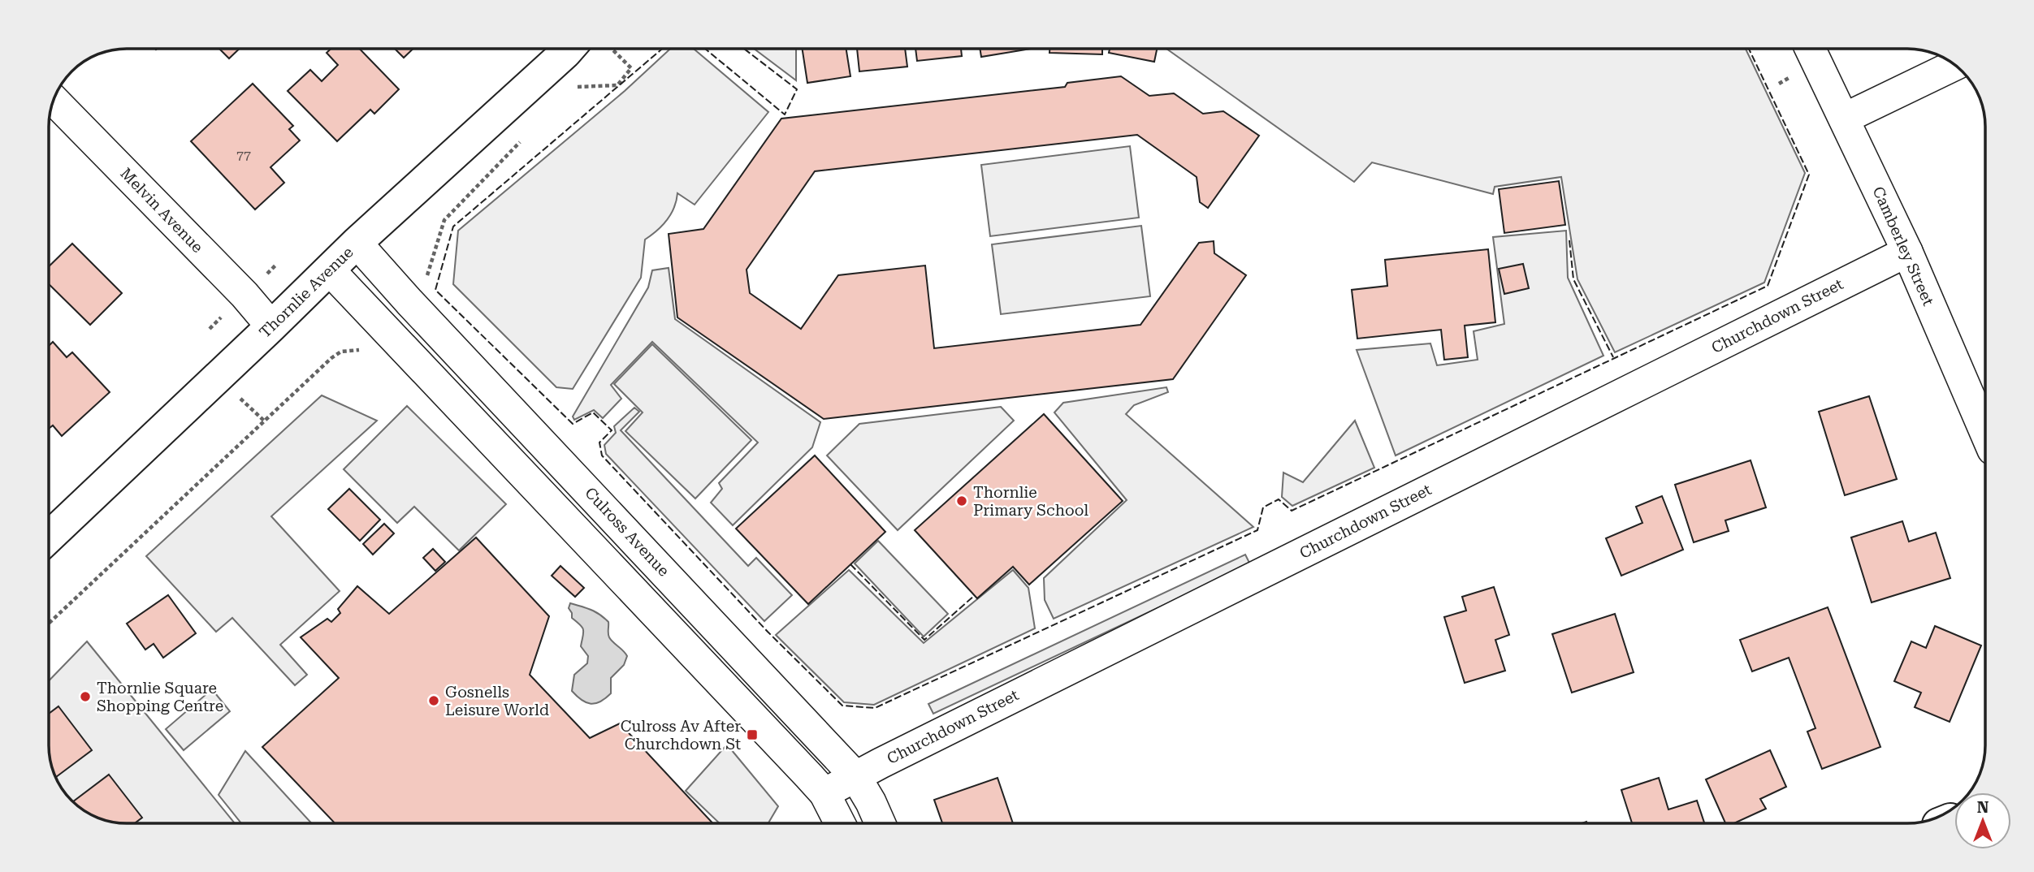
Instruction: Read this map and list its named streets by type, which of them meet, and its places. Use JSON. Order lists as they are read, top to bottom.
{
  "streets": {
    "main road": ["Thornlie Avenue"],
    "street": [
      "Melvin Avenue",
      "Camberley Street",
      "Churchdown Street",
      "Culross Avenue"
    ]
  },
  "crossings": [
    ["Melvin Avenue", "Thornlie Avenue"],
    ["Camberley Street", "Churchdown Street"],
    ["Thornlie Avenue", "Culross Avenue"],
    ["Churchdown Street", "Culross Avenue"]
  ],
  "places": {
    "other": ["Thornlie Primary School", "Thornlie Square Shopping Centre", "Gosnells Leisure World"],
    "transit": ["Culross Av After Churchdown St"]
  },
  "house_numbers": ["77"],
  "north": "top"
}
